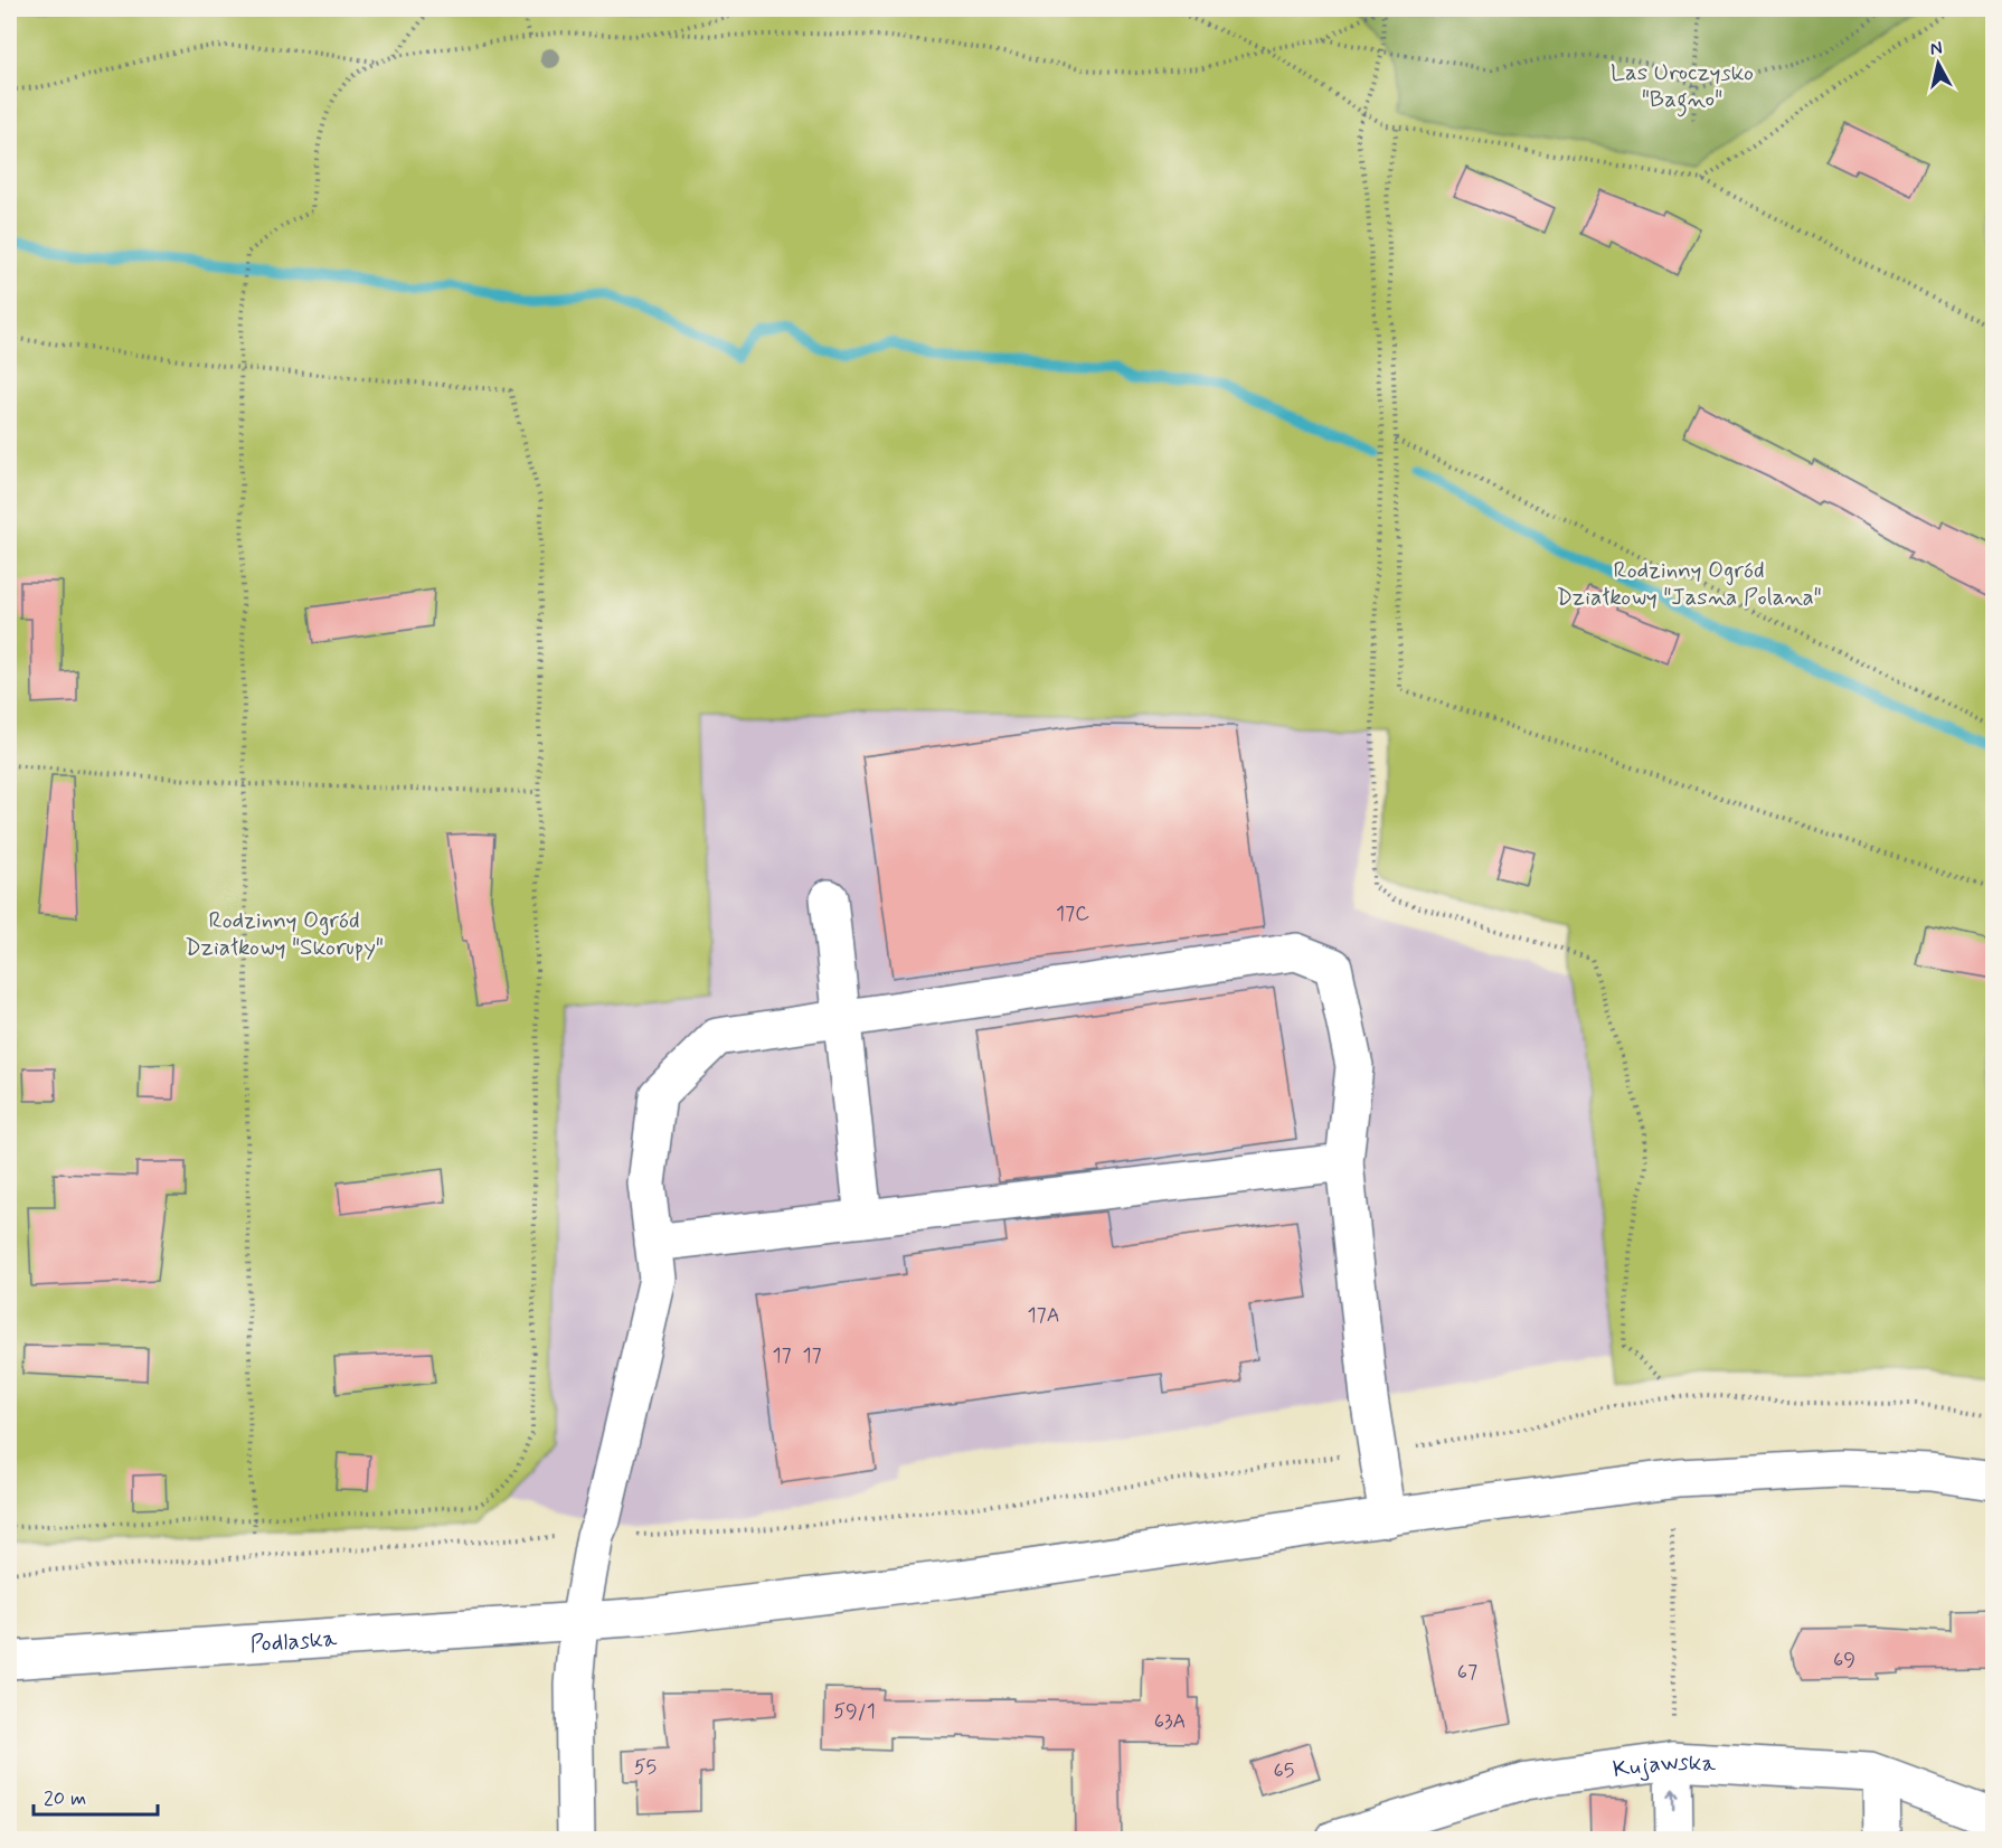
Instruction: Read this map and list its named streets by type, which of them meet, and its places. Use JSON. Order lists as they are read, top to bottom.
{
  "streets": {
    "street": ["Podlaska", "Kujawska"]
  },
  "parks": ["Las Uroczysko \"Bagno\"", "Rodzinny Ogród Działkowy \"Jasna Polana\"", "Rodzinny Ogród Działkowy \"Skorupy\""],
  "house_numbers": [
    "17C",
    "17A",
    "17",
    "17",
    "69",
    "67",
    "59/1",
    "63A",
    "55",
    "65"
  ],
  "scale_bar": "20 m",
  "north": "top"
}
